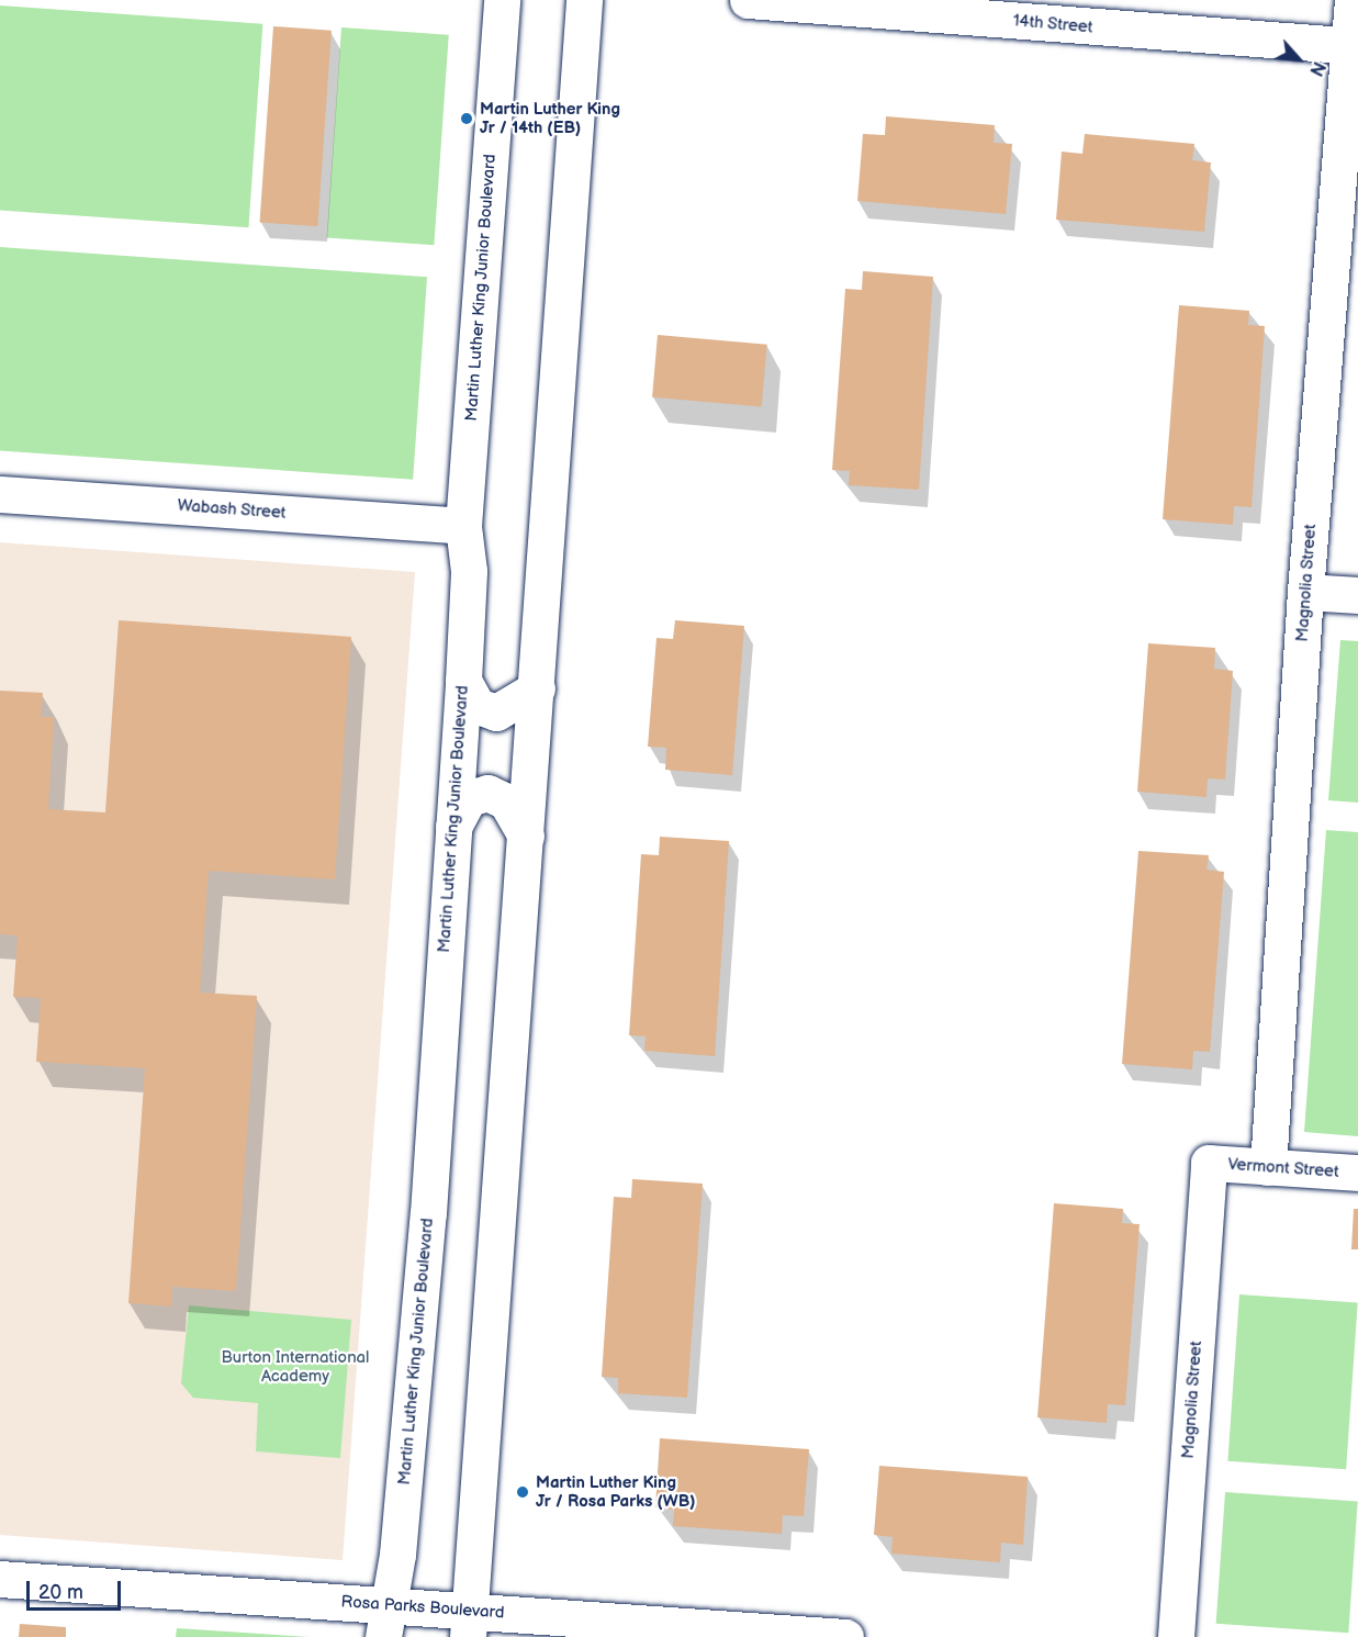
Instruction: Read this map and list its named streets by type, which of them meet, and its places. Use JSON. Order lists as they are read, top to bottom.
{
  "streets": {
    "street": [
      "14th Street",
      "Martin Luther King Junior Boulevard",
      "Wabash Street",
      "Magnolia Street",
      "Vermont Street",
      "Rosa Parks Boulevard"
    ]
  },
  "crossings": [
    ["14th Street", "Magnolia Street"],
    ["Martin Luther King Junior Boulevard", "Wabash Street"],
    ["Martin Luther King Junior Boulevard", "Rosa Parks Boulevard"],
    ["Magnolia Street", "Vermont Street"]
  ],
  "parks": ["Burton International Academy"],
  "places": ["Martin Luther King Jr / 14th (EB)", "Martin Luther King Jr / Rosa Parks (WB)"],
  "scale_bar": "20 m",
  "north": "bottom right"
}
